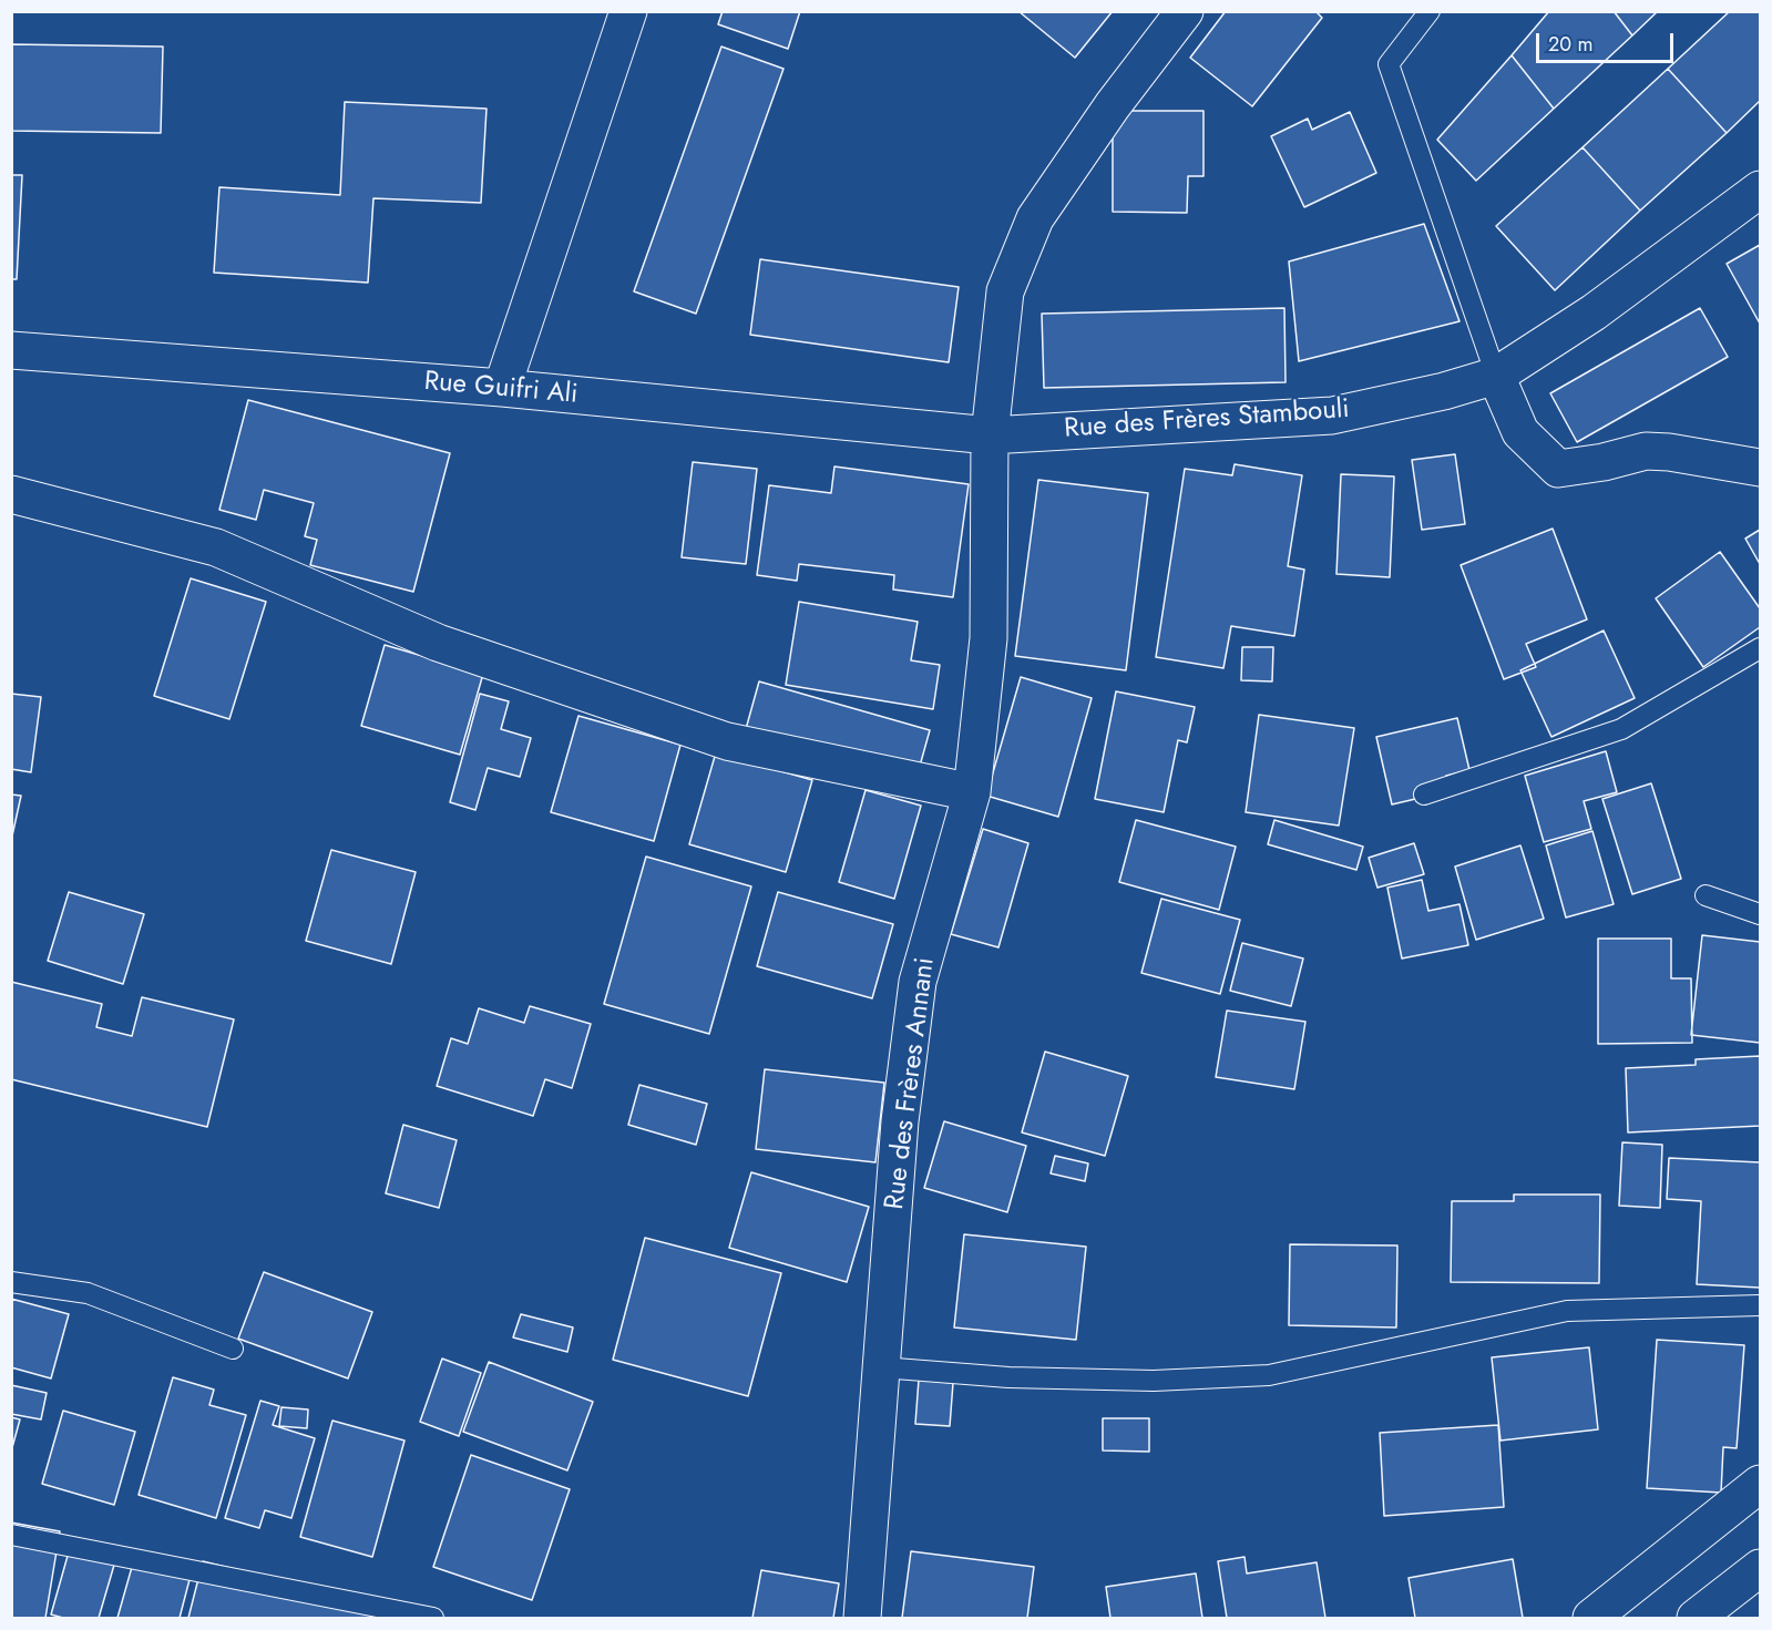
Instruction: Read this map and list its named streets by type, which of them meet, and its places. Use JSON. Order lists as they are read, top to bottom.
{
  "streets": {
    "street": ["Rue Guifri Ali", "Rue des Frères Stambouli", "Rue des Frères Annani"]
  },
  "crossings": [
    ["Rue Guifri Ali", "Rue des Frères Stambouli"],
    ["Rue Guifri Ali", "Rue des Frères Annani"],
    ["Rue des Frères Stambouli", "Rue des Frères Annani"]
  ],
  "scale_bar": "20 m"
}
